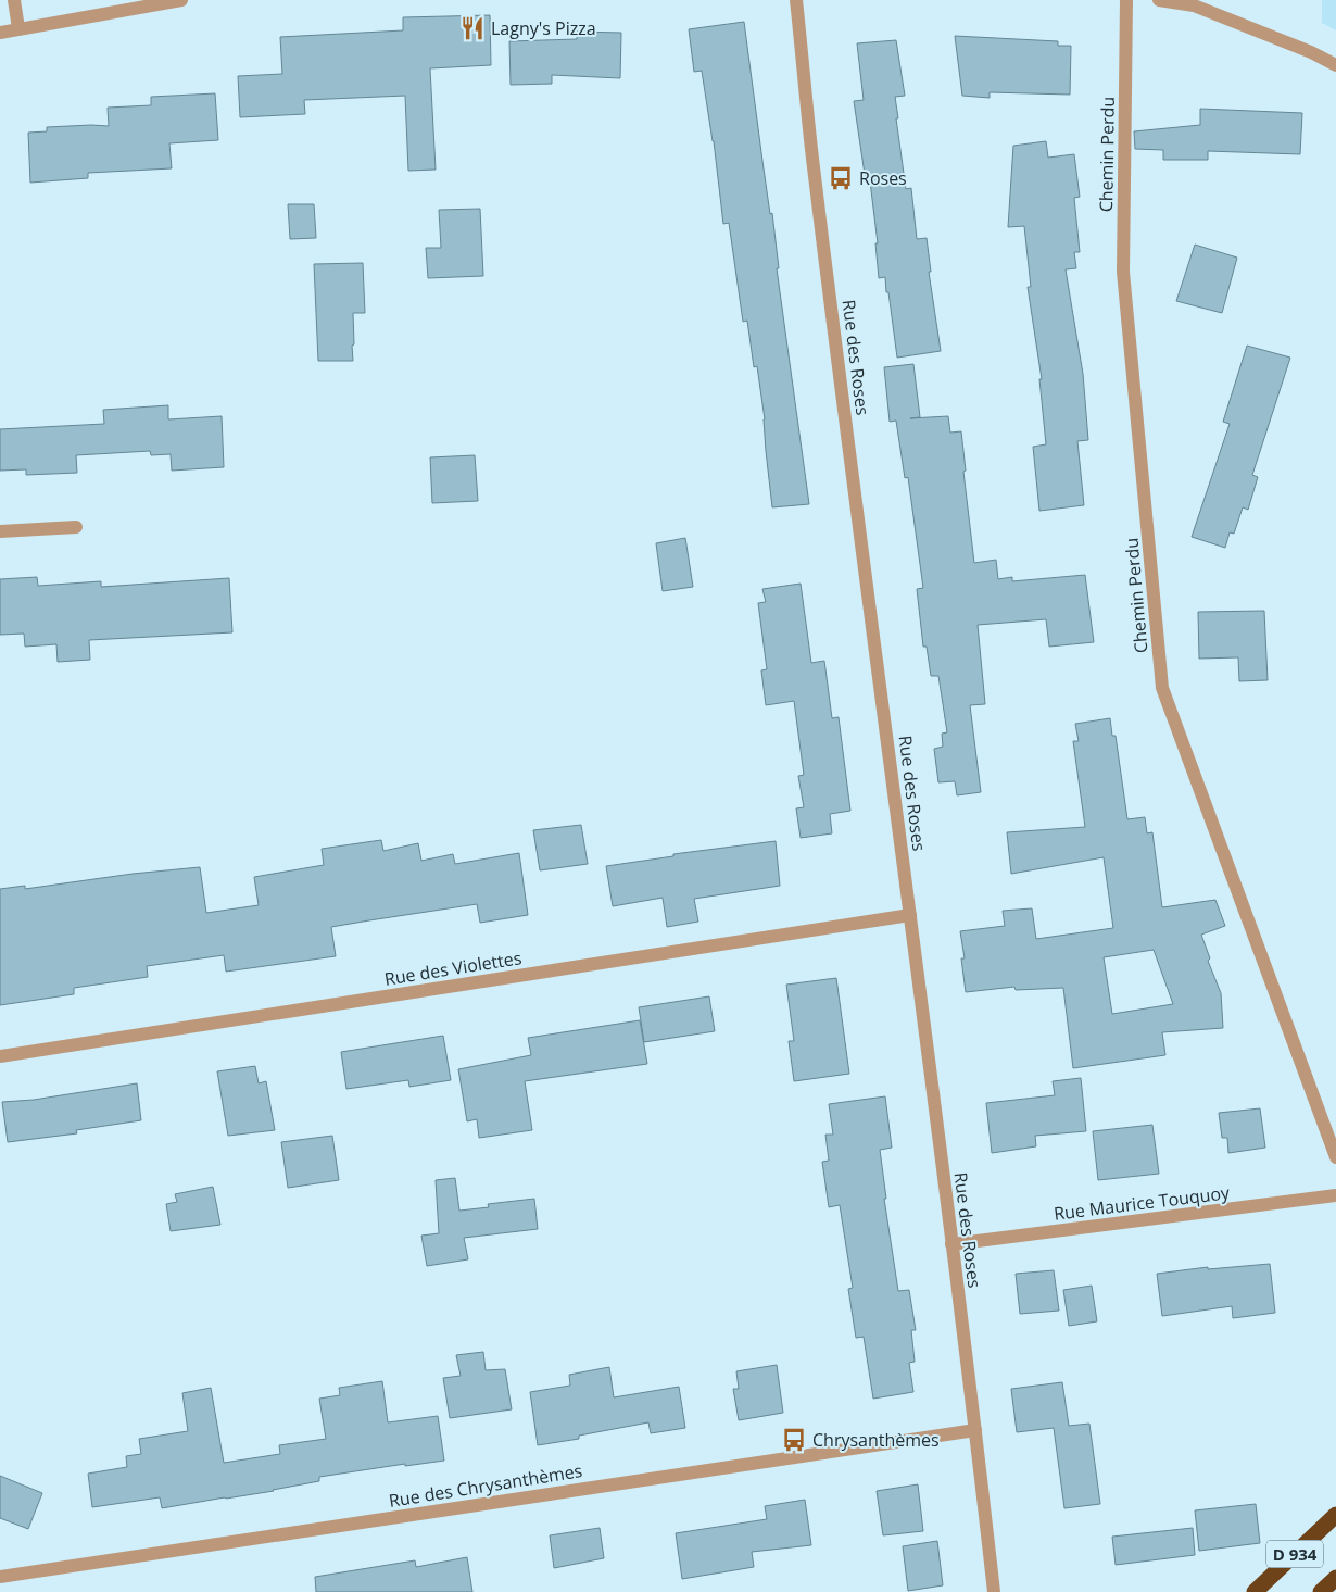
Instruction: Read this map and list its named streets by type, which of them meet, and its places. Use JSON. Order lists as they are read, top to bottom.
{
  "streets": {
    "highway": ["D 934"],
    "street": [
      "Chemin Perdu",
      "Rue des Roses",
      "Rue des Violettes",
      "Rue Maurice Touquoy",
      "Rue des Chrysanthèmes"
    ]
  },
  "crossings": [
    ["Rue des Roses", "Rue des Violettes"],
    ["Rue des Roses", "Rue Maurice Touquoy"],
    ["Rue des Roses", "Rue des Chrysanthèmes"]
  ],
  "places": {
    "restaurant": ["Lagny's Pizza"],
    "bus stop": ["Roses", "Chrysanthèmes"]
  }
}
